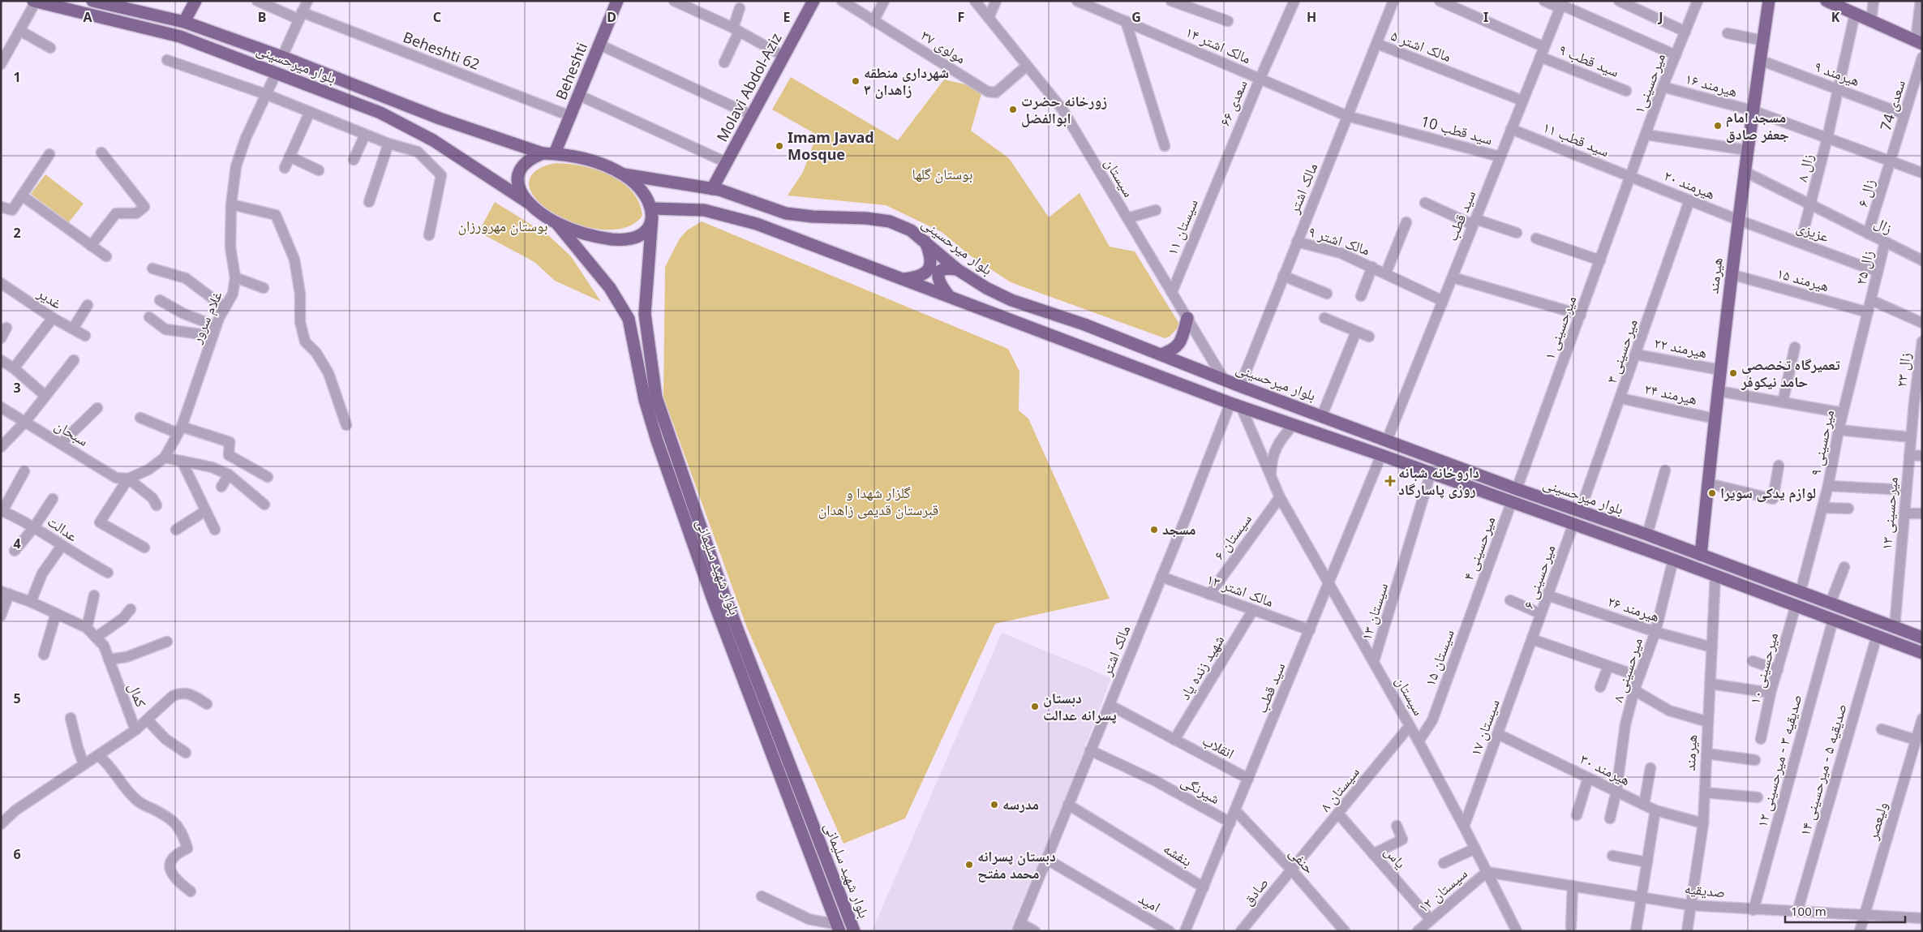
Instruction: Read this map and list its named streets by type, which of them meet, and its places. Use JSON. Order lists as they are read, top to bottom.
{
  "streets": {
    "main road": [
      "بلوار میرحسینی",
      "Beheshti",
      "Molavi Abdol-Aziz",
      "هیرمند",
      "بلوار شهید سلیمانی"
    ],
    "street": [
      "مالک اشتر ۱۴",
      "مالک اشتر ۵",
      "مولوی ۳۷",
      "Beheshti 62",
      "سید قطب ۹",
      "هیرمند ۹",
      "میرحسینی۱",
      "هیرمند ۱۶",
      "سعدی ۶۶",
      "سعدی 74",
      "سید قطب 10",
      "سید قطب ۱۱",
      "زال ۸",
      "سیستان",
      "هیرمند ۲۰",
      "مالک اشتر",
      "زال ۶",
      "سید قطب",
      "زال",
      "سیستان ۱۱",
      "عزیزی",
      "مالک اشتر ۹",
      "زال ۲۵",
      "هیرمند ۱۵",
      "غدیر",
      "غلام سرور",
      "میرحسینی ۱",
      "هیرمند ۲۲",
      "میرحسینی ۳",
      "زال ۲۳",
      "هیرمند ۲۴",
      "سبحان",
      "میرحسینی ۹",
      "میرحسینی ۱۳",
      "عدالت",
      "سیستان ۶",
      "میرحسینی ۴",
      "میرحسینی ۶",
      "مالک اشتر ۱۳",
      "هیرمند ۲۶",
      "سیستان ۱۳",
      "سیستان ۱۵",
      "شهید زنده یاد",
      "میرحسینی ۱۰",
      "میرحسینی ۸",
      "کمال",
      "سیستان ۱۷",
      "انقلاب",
      "صدیقیه ۳ - میرحسینی ۱۲",
      "هیرمند ۳۰",
      "صدیقیه ۵ - میرحسینی ۱۴",
      "سیستان ۸",
      "شیرنگی",
      "ولیعصر",
      "بنفشه",
      "یاس",
      "حنفی",
      "سیستان ۱۲",
      "صدیقیه",
      "صادق",
      "امید"
    ]
  },
  "crossings": [
    ["مالک اشتر ۱۴", "سعدی ۶۶"],
    ["مالک اشتر ۱۴", "سید قطب 10"],
    ["مالک اشتر ۱۴", "مالک اشتر"],
    ["مالک اشتر ۵", "مالک اشتر"],
    ["مالک اشتر ۵", "سید قطب"],
    ["مولوی ۳۷", "سیستان"],
    ["Beheshti 62", "Beheshti"],
    ["سید قطب ۹", "سید قطب"],
    ["بلوار میرحسینی", "Beheshti"],
    ["بلوار میرحسینی", "Molavi Abdol-Aziz"],
    ["بلوار میرحسینی", "سیستان"],
    ["بلوار میرحسینی", "مالک اشتر"],
    ["بلوار میرحسینی", "سید قطب"],
    ["بلوار میرحسینی", "هیرمند"],
    ["بلوار میرحسینی", "غلام سرور"],
    ["بلوار میرحسینی", "میرحسینی ۱"],
    ["بلوار میرحسینی", "میرحسینی ۳"],
    ["بلوار میرحسینی", "میرحسینی ۹"],
    ["بلوار میرحسینی", "میرحسینی ۱۳"],
    ["بلوار میرحسینی", "میرحسینی ۴"],
    ["بلوار میرحسینی", "بلوار شهید سلیمانی"],
    ["بلوار میرحسینی", "میرحسینی ۶"],
    ["بلوار میرحسینی", "سیستان ۱۳"],
    ["بلوار میرحسینی", "میرحسینی ۱۰"],
    ["بلوار میرحسینی", "میرحسینی ۸"],
    ["بلوار میرحسینی", "صدیقیه ۳ - میرحسینی ۱۲"],
    ["بلوار میرحسینی", "صدیقیه ۵ - میرحسینی ۱۴"],
    ["هیرمند ۹", "سعدی 74"],
    ["هیرمند ۹", "زال ۸"],
    ["هیرمند ۹", "هیرمند"],
    ["میرحسینی۱", "هیرمند ۱۶"],
    ["میرحسینی۱", "سید قطب ۱۱"],
    ["میرحسینی۱", "هیرمند ۲۰"],
    ["میرحسینی۱", "میرحسینی ۱"],
    ["هیرمند ۱۶", "سعدی 74"],
    ["هیرمند ۱۶", "زال ۸"],
    ["هیرمند ۱۶", "زال ۶"],
    ["هیرمند ۱۶", "هیرمند"],
    ["سعدی ۶۶", "سیستان ۱۱"],
    ["سعدی 74", "زال ۶"],
    ["سید قطب 10", "سید قطب"],
    ["سید قطب ۱۱", "هیرمند ۲۰"],
    ["سید قطب ۱۱", "سید قطب"],
    ["سید قطب ۱۱", "میرحسینی ۱"],
    ["زال ۸", "زال"],
    ["زال ۸", "عزیزی"],
    ["سیستان", "مالک اشتر"],
    ["سیستان", "سید قطب"],
    ["سیستان", "سیستان ۱۱"],
    ["سیستان", "سیستان ۶"],
    ["سیستان", "سیستان ۱۳"],
    ["سیستان", "سیستان ۱۵"],
    ["سیستان", "سیستان ۱۷"],
    ["سیستان", "سیستان ۸"],
    ["سیستان", "سیستان ۱۲"],
    ["سیستان", "صدیقیه"],
    ["هیرمند ۲۰", "عزیزی"],
    ["هیرمند ۲۰", "هیرمند"],
    ["هیرمند ۲۰", "میرحسینی ۱"],
    ["هیرمند ۲۰", "میرحسینی ۳"],
    ["مالک اشتر", "مالک اشتر ۹"],
    ["مالک اشتر", "مالک اشتر ۱۳"],
    ["مالک اشتر", "انقلاب"],
    ["مالک اشتر", "شیرنگی"],
    ["مالک اشتر", "بنفشه"],
    ["مالک اشتر", "امید"],
    ["زال ۶", "زال"],
    ["سید قطب", "مالک اشتر ۹"],
    ["سید قطب", "مالک اشتر ۱۳"],
    ["سید قطب", "انقلاب"],
    ["سید قطب", "شیرنگی"],
    ["سید قطب", "بنفشه"],
    ["سید قطب", "حنفی"],
    ["زال", "زال ۲۵"],
    ["زال", "هیرمند"],
    ["عزیزی", "زال ۲۵"],
    ["عزیزی", "هیرمند"],
    ["زال ۲۵", "میرحسینی ۹"],
    ["هیرمند", "هیرمند ۱۵"],
    ["هیرمند", "هیرمند ۲۲"],
    ["هیرمند", "هیرمند ۲۴"],
    ["هیرمند", "هیرمند ۲۶"],
    ["هیرمند", "هیرمند ۳۰"],
    ["هیرمند", "صدیقیه"],
    ["هیرمند ۱۵", "میرحسینی ۹"],
    ["غلام سرور", "سبحان"],
    ["هیرمند ۲۲", "میرحسینی ۳"],
    ["میرحسینی ۳", "هیرمند ۲۴"],
    ["زال ۲۳", "میرحسینی ۱۳"],
    ["سیستان ۶", "مالک اشتر ۱۳"],
    ["میرحسینی ۴", "سیستان ۱۵"],
    ["میرحسینی ۶", "هیرمند ۲۶"],
    ["میرحسینی ۶", "سیستان ۱۷"],
    ["مالک اشتر ۱۳", "شهید زنده یاد"],
    ["هیرمند ۲۶", "میرحسینی ۸"],
    ["شهید زنده یاد", "انقلاب"],
    ["میرحسینی ۸", "هیرمند ۳۰"],
    ["سیستان ۱۷", "هیرمند ۳۰"],
    ["صدیقیه ۳ - میرحسینی ۱۲", "صدیقیه"],
    ["صدیقیه ۵ - میرحسینی ۱۴", "صدیقیه"],
    ["سیستان ۸", "یاس"],
    ["سیستان ۸", "حنفی"],
    ["سیستان ۸", "صادق"],
    ["ولیعصر", "صدیقیه"],
    ["یاس", "سیستان ۱۲"],
    ["حنفی", "صادق"],
    ["سیستان ۱۲", "صدیقیه"]
  ],
  "parks": ["بوستان گلها", "بوستان مهرورزان", "گلزار شهدا و قبرستان قدیمی زاهدان"],
  "places": {
    "other": [
      "شهرداری منطقه ۳ زاهدان",
      "زورخانه حضرت ابوالفضل",
      "مسجد امام جعفر صادق",
      "Imam Javad Mosque",
      "تعمیرگاه تخصصی حامد نیکوفر",
      "لوازم یدکی سویرا",
      "مسجد",
      "دبستان پسرانه عدالت",
      "مدرسه",
      "دبستان پسرانه محمد مفتح"
    ],
    "health": ["داروخانه شبانه روزی پاسارگاد"]
  },
  "scale_bar": "100 m",
  "grid": {
    "columns": [
      "A",
      "B",
      "C",
      "D",
      "E",
      "F",
      "G",
      "H",
      "I",
      "J",
      "K"
    ],
    "rows": [
      "1",
      "2",
      "3",
      "4",
      "5",
      "6"
    ]
  }
}
